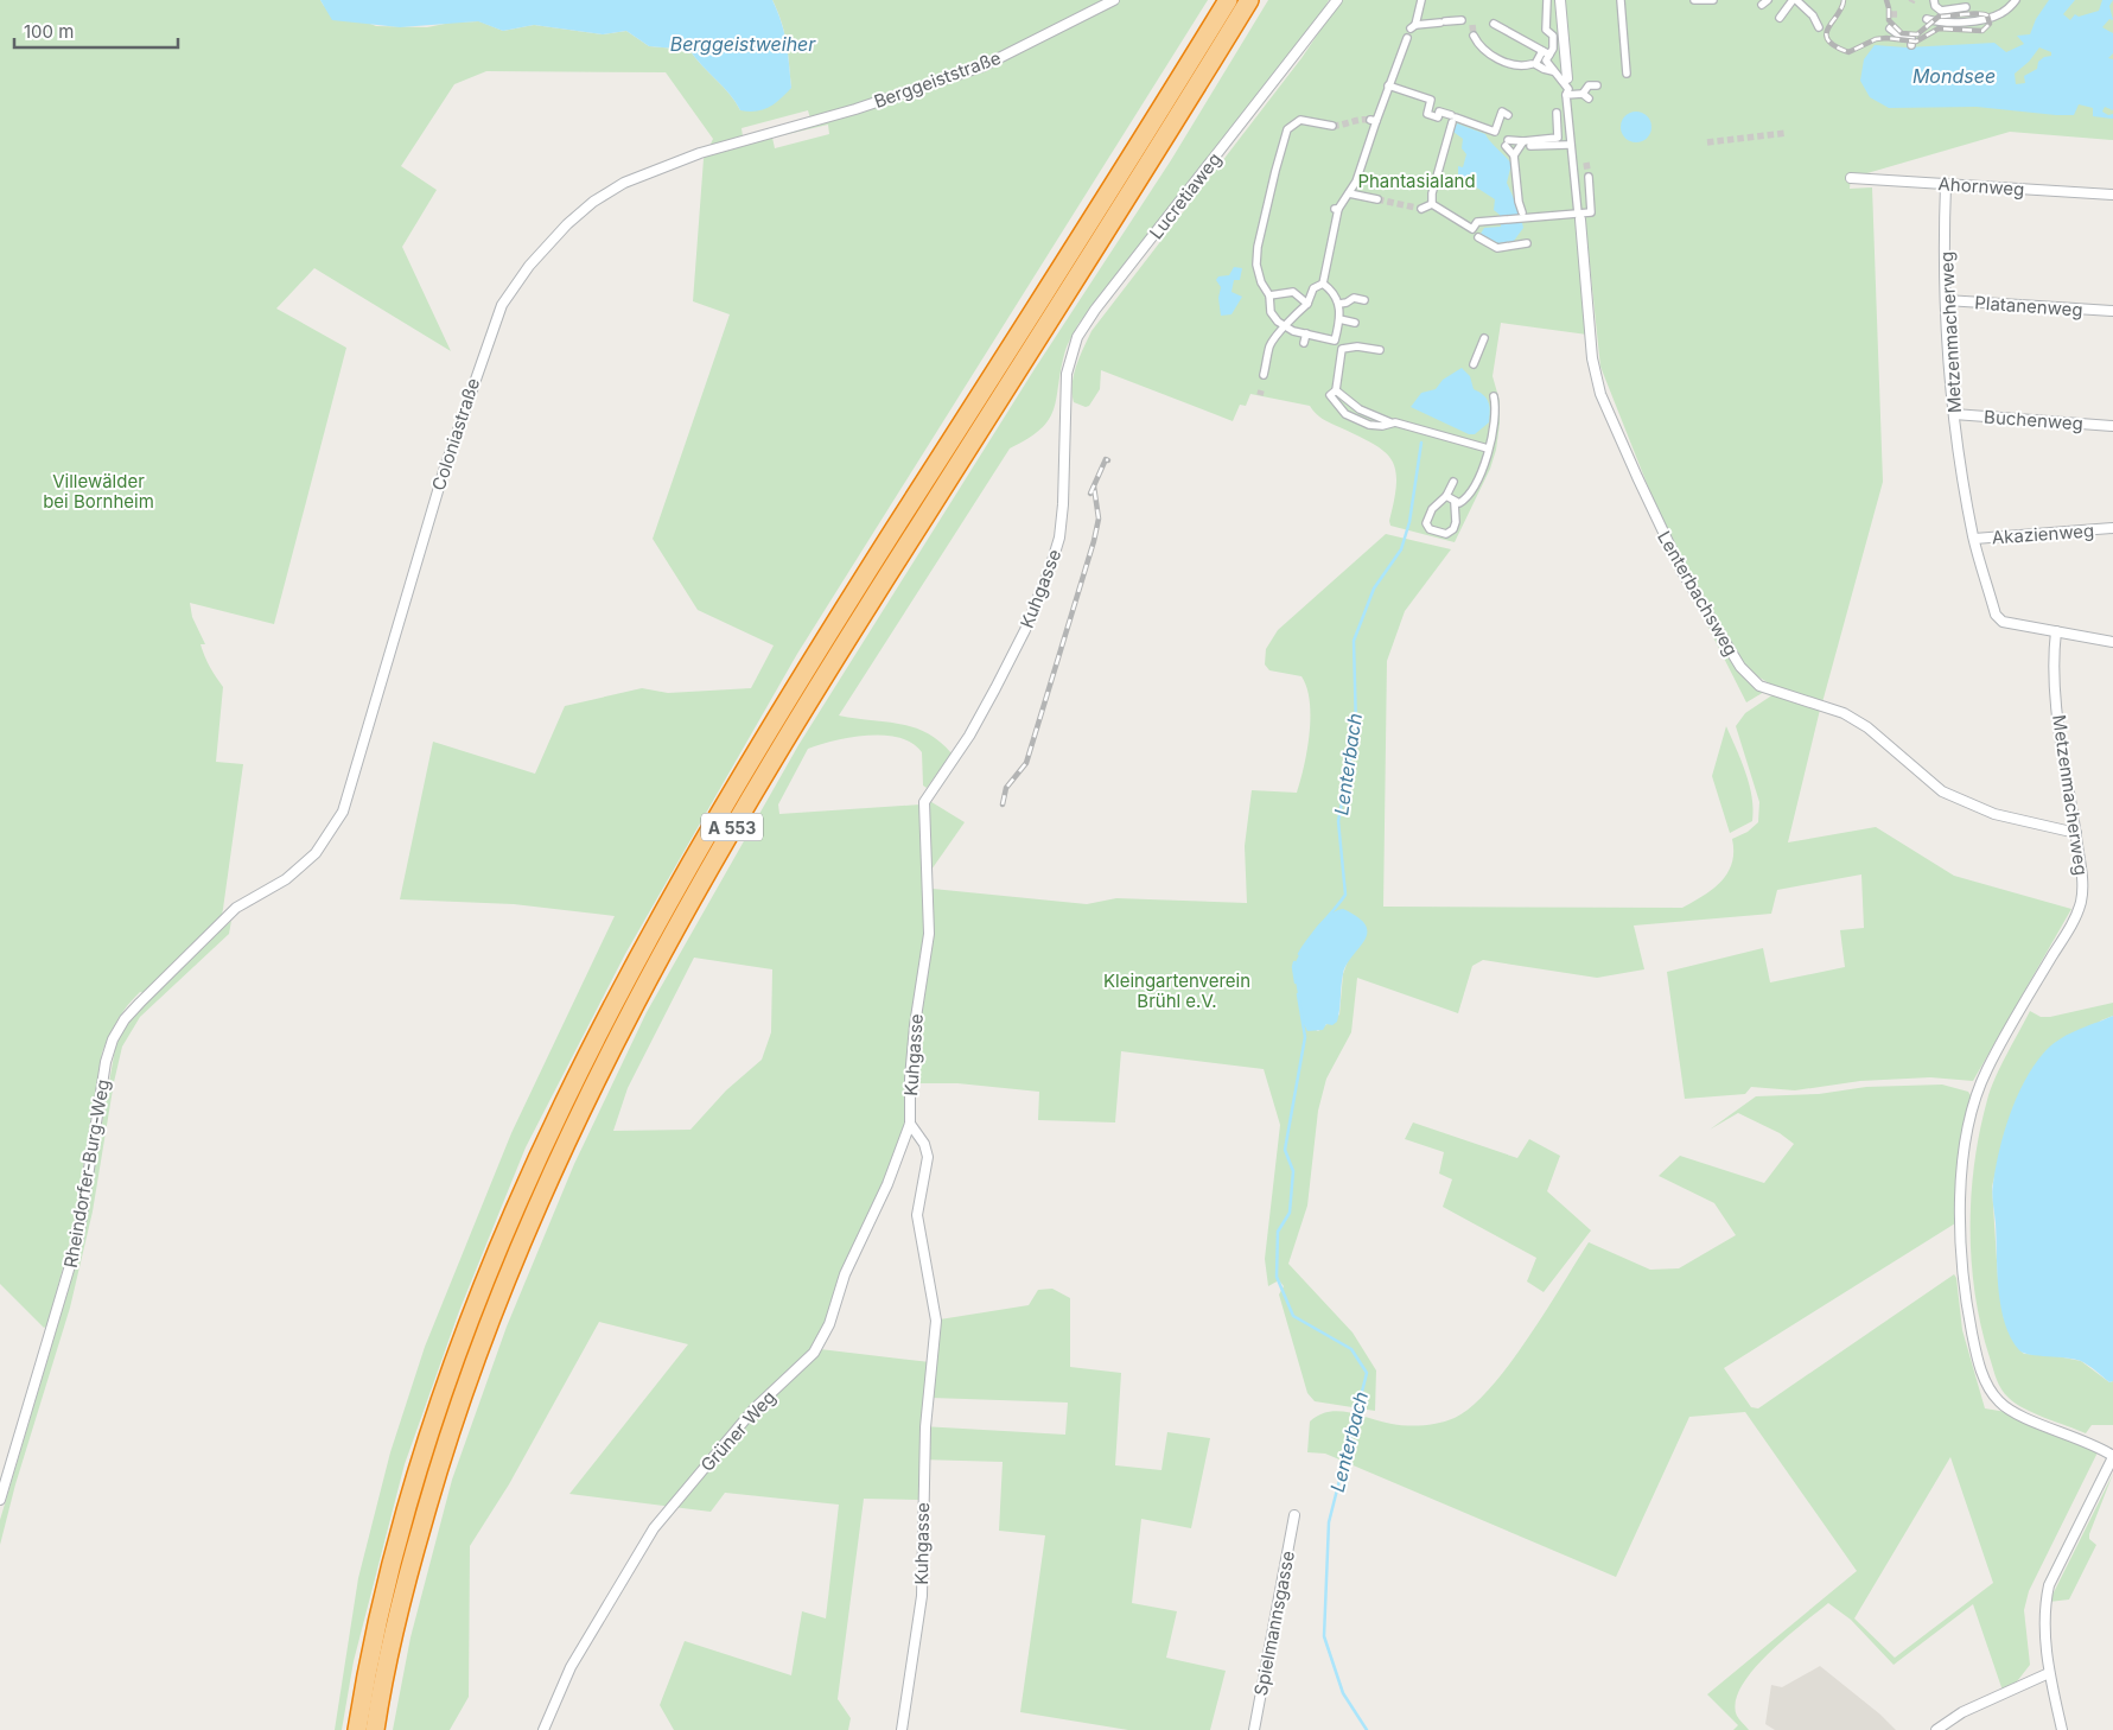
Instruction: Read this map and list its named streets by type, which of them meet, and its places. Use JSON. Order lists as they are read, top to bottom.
{
  "streets": {
    "highway": ["A 553"],
    "street": [
      "Berggeiststraße",
      "Ahornweg",
      "Lucretiaweg",
      "Platanenweg",
      "Metzenmacherweg",
      "Buchenweg",
      "Coloniastraße",
      "Akazienweg",
      "Kuhgasse",
      "Lenterbachsweg",
      "Rheindorfer-Burg-Weg",
      "Grüner Weg",
      "Spielmannsgasse"
    ]
  },
  "crossings": [
    ["Berggeiststraße", "Coloniastraße"],
    ["Ahornweg", "Metzenmacherweg"],
    ["Lucretiaweg", "Kuhgasse"],
    ["Platanenweg", "Metzenmacherweg"],
    ["Metzenmacherweg", "Buchenweg"],
    ["Metzenmacherweg", "Akazienweg"],
    ["Metzenmacherweg", "Lenterbachsweg"],
    ["Coloniastraße", "Rheindorfer-Burg-Weg"],
    ["Kuhgasse", "Grüner Weg"]
  ],
  "water": ["Berggeistweiher", "Mondsee", "Lenterbach"],
  "parks": ["Phantasialand", "Villewälder bei Bornheim", "Kleingartenverein Brühl e.V."],
  "scale_bar": "100 m"
}
